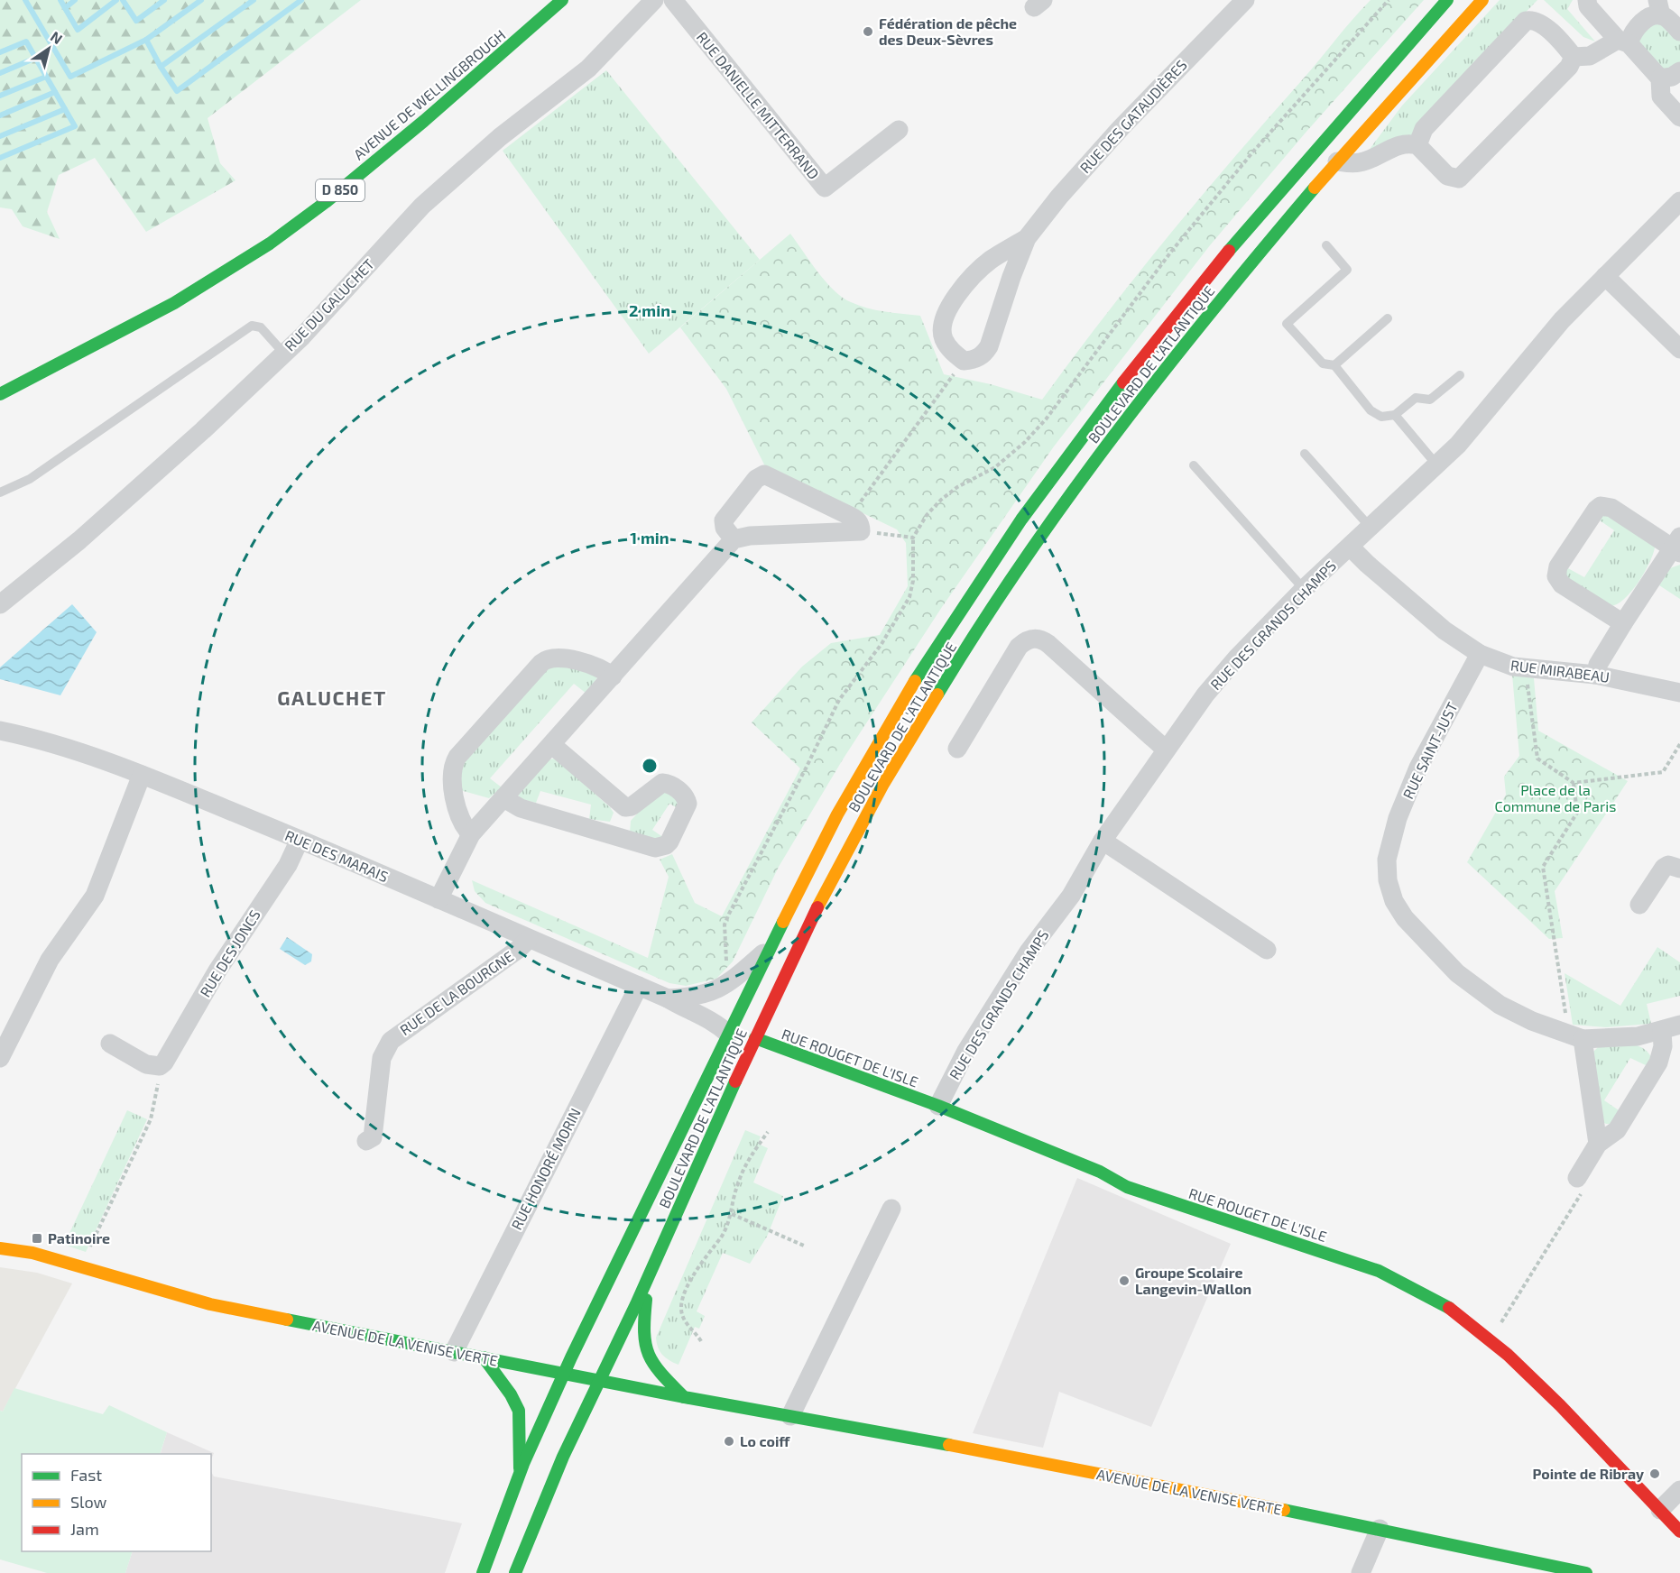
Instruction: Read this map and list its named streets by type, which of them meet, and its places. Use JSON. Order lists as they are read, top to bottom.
{
  "streets": {
    "main road": [
      "AVENUE DE WELLINGBROUGH",
      "D 850",
      "BOULEVARD DE L'ATLANTIQUE",
      "RUE ROUGET DE L'ISLE",
      "AVENUE DE LA VENISE VERTE"
    ],
    "street": [
      "RUE DANIELLE MITTERRAND",
      "RUE DES GATAUDIÈRES",
      "RUE DU GALUCHET",
      "RUE DES GRANDS CHAMPS",
      "RUE MIRABEAU",
      "RUE SAINT-JUST",
      "RUE DES MARAIS",
      "RUE DES JONCS",
      "RUE DE LA BOURGNE",
      "RUE HONORÉ MORIN"
    ]
  },
  "crossings": [
    ["BOULEVARD DE L'ATLANTIQUE", "RUE DES MARAIS"],
    ["BOULEVARD DE L'ATLANTIQUE", "RUE ROUGET DE L'ISLE"],
    ["BOULEVARD DE L'ATLANTIQUE", "AVENUE DE LA VENISE VERTE"],
    ["RUE DES GRANDS CHAMPS", "RUE MIRABEAU"],
    ["RUE DES GRANDS CHAMPS", "RUE ROUGET DE L'ISLE"],
    ["RUE MIRABEAU", "RUE SAINT-JUST"],
    ["RUE DES MARAIS", "RUE DES JONCS"],
    ["RUE DES MARAIS", "RUE DE LA BOURGNE"],
    ["RUE DES MARAIS", "RUE HONORÉ MORIN"],
    ["RUE HONORÉ MORIN", "AVENUE DE LA VENISE VERTE"]
  ],
  "districts": ["GALUCHET"],
  "parks": ["Place de la Commune de Paris"],
  "places": {
    "other": [
      "Fédération de pêche des Deux-Sèvres",
      "Groupe Scolaire Langevin-Wallon",
      "Lo coiff",
      "Pointe de Ribray"
    ],
    "transit": ["Patinoire"]
  },
  "legend": ["Fast", "Slow", "Jam"],
  "north": "top right",
  "rings": ["2 min", "1 min"]
}
